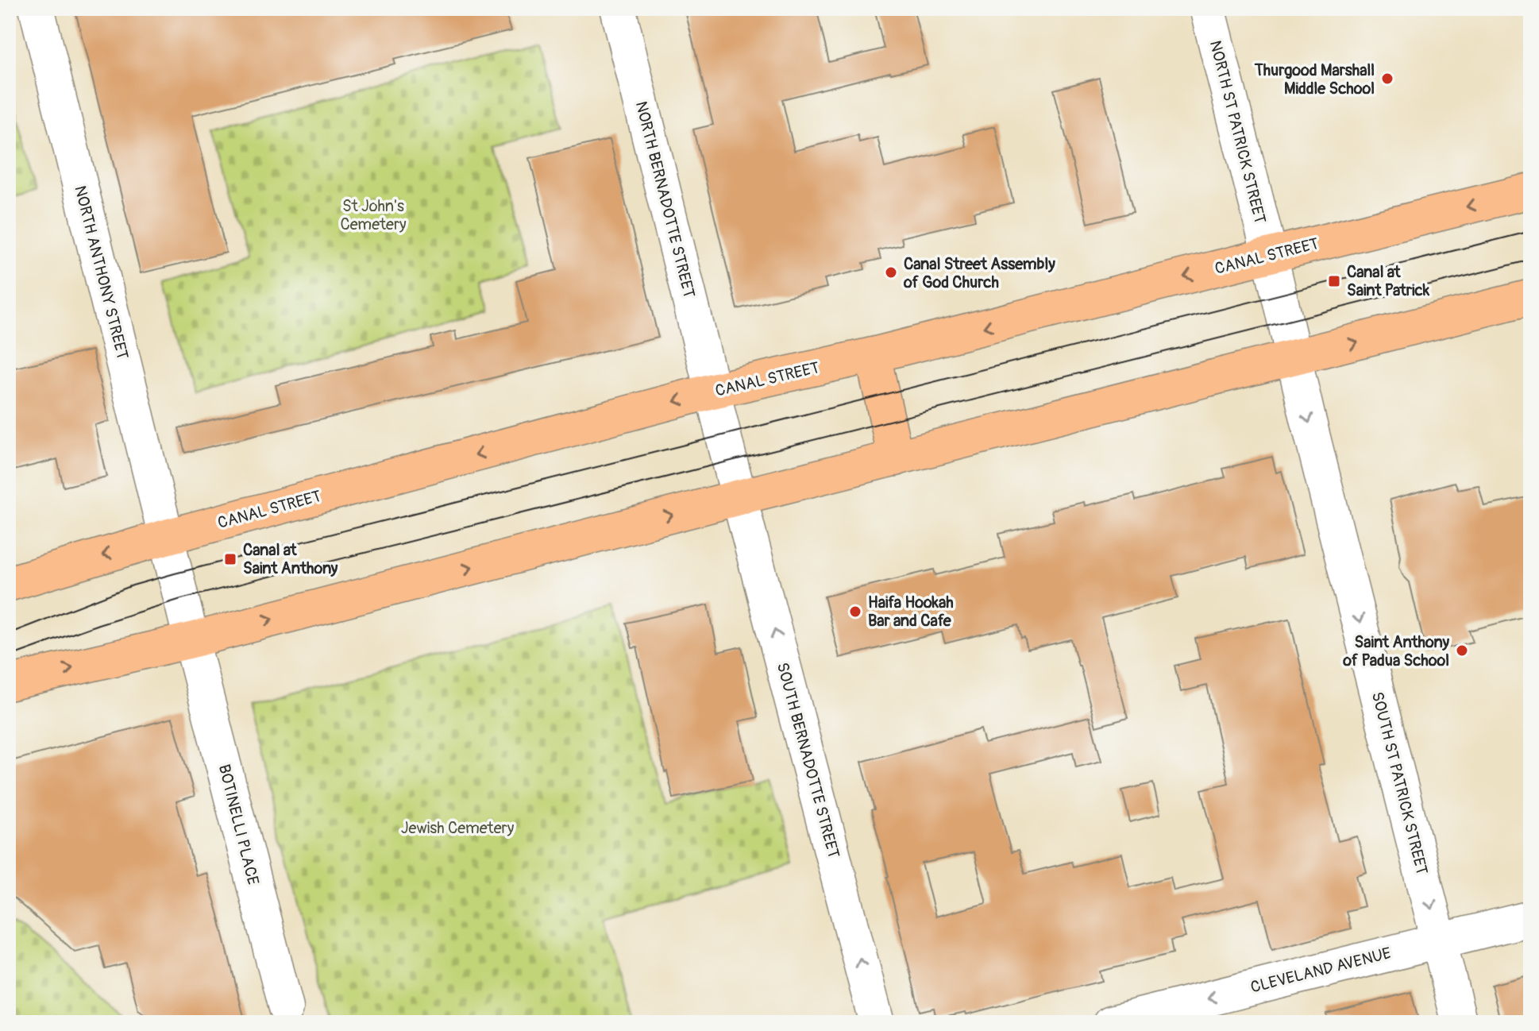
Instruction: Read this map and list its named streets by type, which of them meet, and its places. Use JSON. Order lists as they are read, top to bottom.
{
  "streets": {
    "main road": ["CANAL STREET"],
    "street": [
      "NORTH ST PATRICK STREET",
      "NORTH BERNADOTTE STREET",
      "NORTH ANTHONY STREET",
      "SOUTH BERNADOTTE STREET",
      "SOUTH ST PATRICK STREET",
      "BOTINELLI PLACE",
      "CLEVELAND AVENUE"
    ]
  },
  "crossings": [
    ["NORTH ST PATRICK STREET", "CANAL STREET"],
    ["NORTH ST PATRICK STREET", "SOUTH ST PATRICK STREET"],
    ["NORTH BERNADOTTE STREET", "CANAL STREET"],
    ["NORTH BERNADOTTE STREET", "SOUTH BERNADOTTE STREET"],
    ["CANAL STREET", "NORTH ANTHONY STREET"],
    ["NORTH ANTHONY STREET", "BOTINELLI PLACE"],
    ["SOUTH ST PATRICK STREET", "CLEVELAND AVENUE"]
  ],
  "one_way": ["SOUTH BERNADOTTE STREET", "SOUTH ST PATRICK STREET", "CLEVELAND AVENUE"],
  "parks": ["St John's Cemetery", "Jewish Cemetery"],
  "places": {
    "other": [
      "Thurgood Marshall Middle School",
      "Canal Street Assembly of God Church",
      "Haifa Hookah Bar and Cafe",
      "Saint Anthony of Padua School"
    ],
    "transit": ["Canal at Saint Patrick", "Canal at Saint Anthony"]
  }
}
